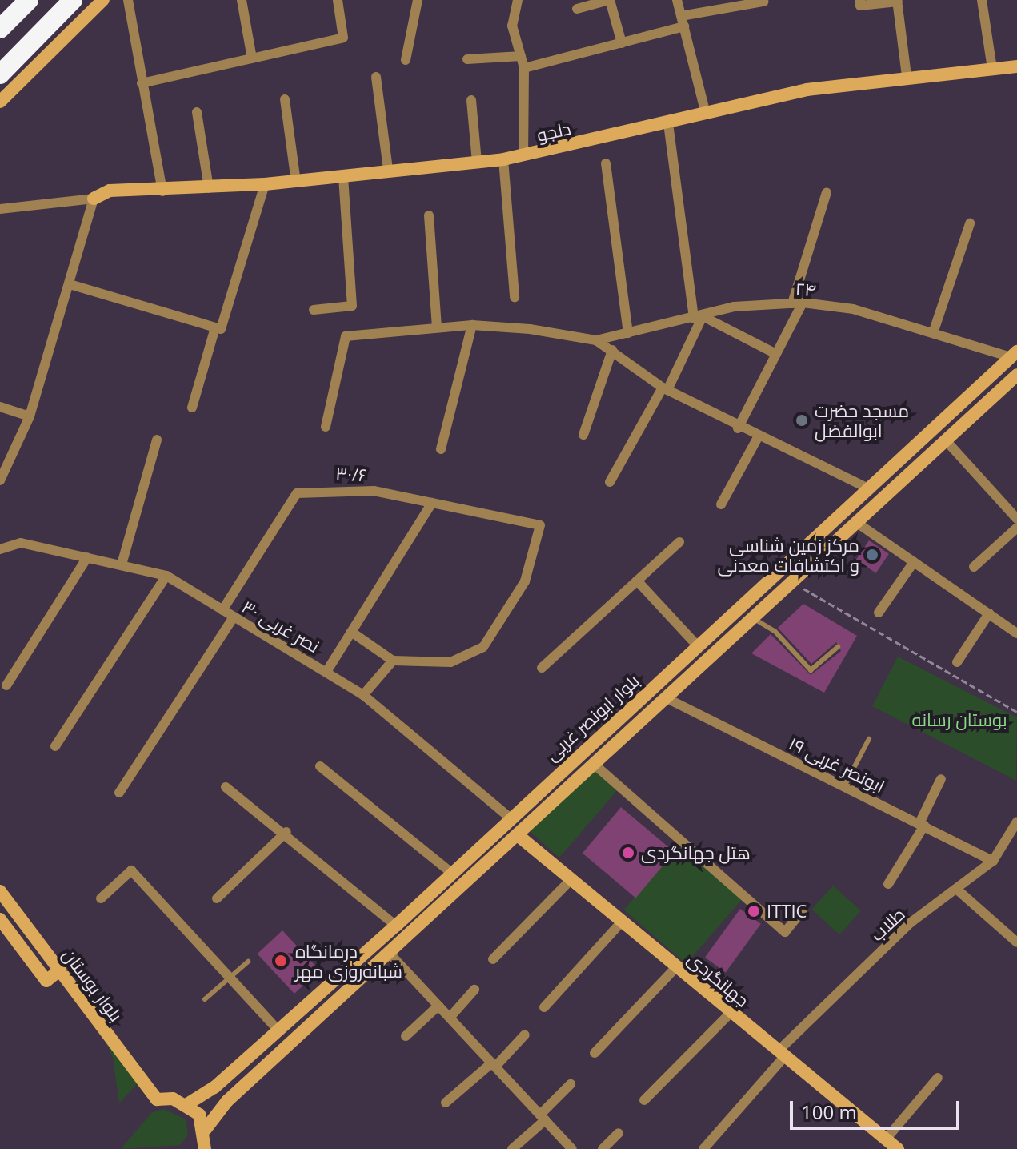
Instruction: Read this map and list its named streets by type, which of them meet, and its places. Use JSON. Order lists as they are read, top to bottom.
{
  "streets": {
    "main road": [
      "دلجو",
      "بلوار ابونصر غربی",
      "جهانگردی",
      "بلوار بوستان"
    ],
    "street": [
      "۲۴",
      "۳۰/۶",
      "نصر غربی ۳۰",
      "ابونصر غربی ۱۹",
      "طلاب"
    ]
  },
  "crossings": [
    ["۲۴", "بلوار ابونصر غربی"],
    ["۳۰/۶", "نصر غربی ۳۰"],
    ["نصر غربی ۳۰", "بلوار ابونصر غربی"],
    ["بلوار ابونصر غربی", "ابونصر غربی ۱۹"],
    ["بلوار ابونصر غربی", "جهانگردی"],
    ["بلوار ابونصر غربی", "بلوار بوستان"],
    ["ابونصر غربی ۱۹", "طلاب"],
    ["طلاب", "جهانگردی"]
  ],
  "parks": ["بوستان رسانه"],
  "places": [
    "مسجد حضرت ابوالفضل",
    "مرکز زمین شناسی و اکتشافات معدنی",
    "هتل جهانگردی",
    "ITTIC",
    "درمانگاه شبانه‌روزی مهر"
  ],
  "scale_bar": "100 m"
}
